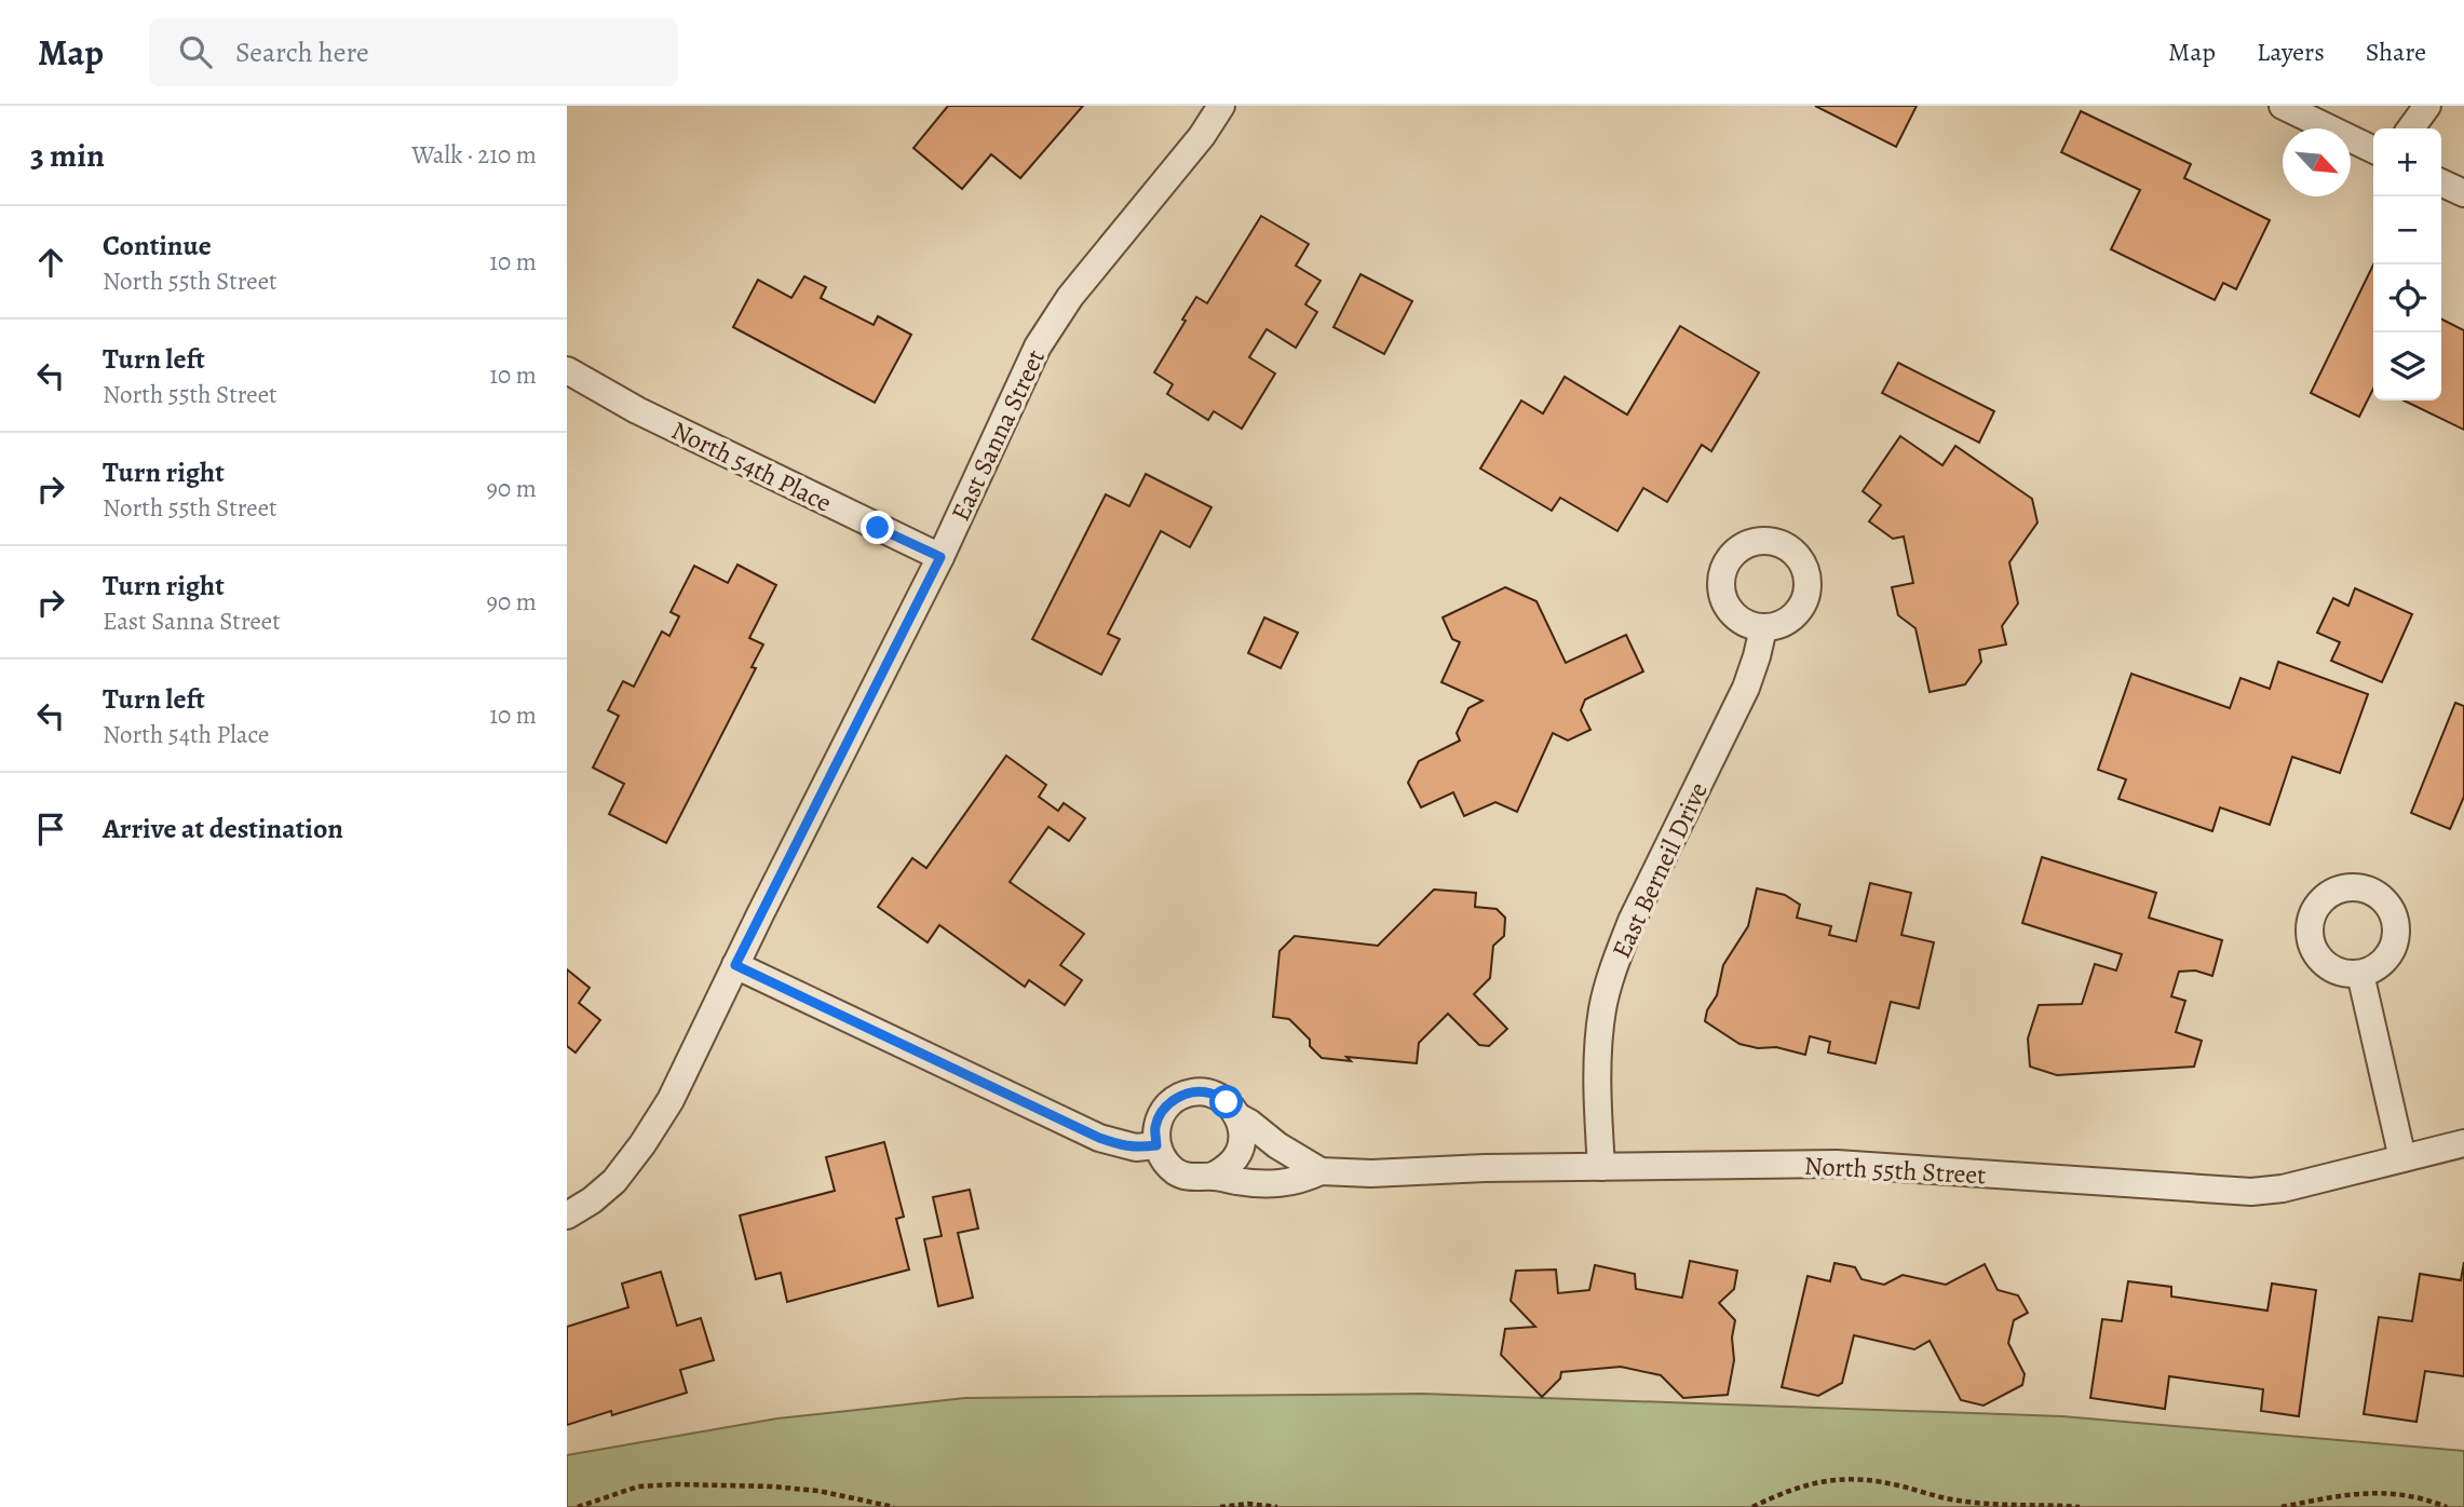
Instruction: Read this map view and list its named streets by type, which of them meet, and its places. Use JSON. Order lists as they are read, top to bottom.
{
  "streets": {
    "street": [
      "East Sanna Street",
      "North 54th Place",
      "East Berneil Drive",
      "North 55th Street"
    ]
  },
  "crossings": [
    ["East Sanna Street", "North 54th Place"],
    ["East Berneil Drive", "North 55th Street"]
  ],
  "north": "bottom right",
  "page": {
    "header": "Map",
    "search": "Search here",
    "nav": ["Map", "Layers", "Share"],
    "heading": ["3 min", "Walk · 210 m"],
    "map_buttons": ["+", "−"],
    "list": [
      ["Continue", "North 55th Street", "10 m"],
      ["Turn left", "North 55th Street", "10 m"],
      ["Turn right", "North 55th Street", "90 m"],
      ["Turn right", "East Sanna Street", "90 m"],
      ["Turn left", "North 54th Place", "10 m"],
      "Arrive at destination"
    ]
  }
}
